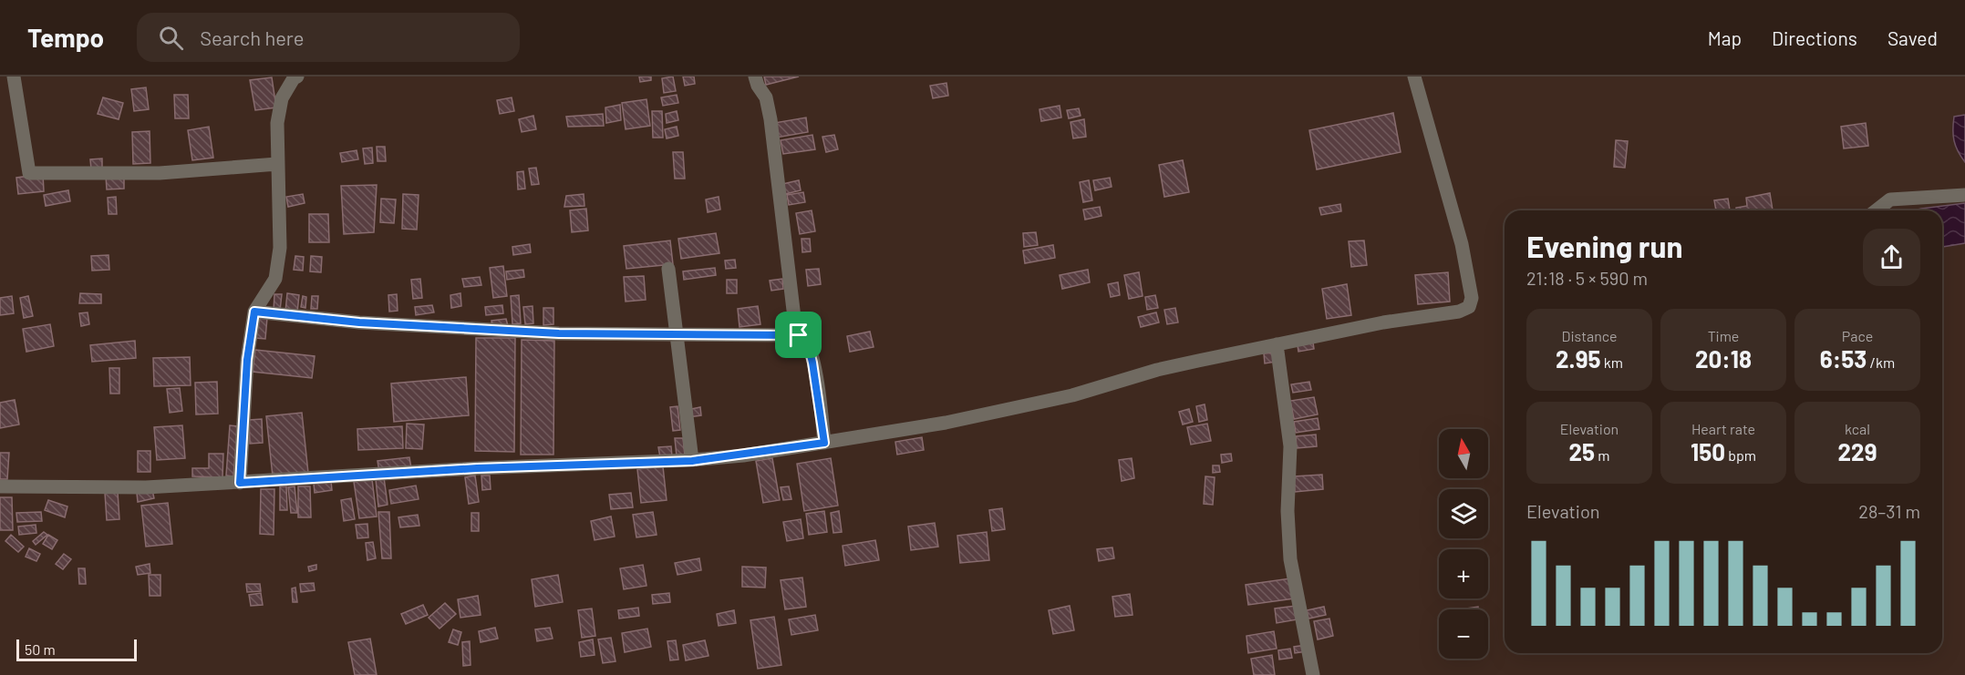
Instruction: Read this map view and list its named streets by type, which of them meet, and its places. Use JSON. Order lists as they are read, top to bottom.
{
  "scale_bar": "50 m",
  "north": "top",
  "page": {
    "header": "Tempo",
    "search": "Search here",
    "nav": ["Map", "Directions", "Saved"],
    "heading": ["Evening run", "21:18 · 5 × 590 m"],
    "stats": [
      ["Distance", "2.95 km"],
      ["Time", "20:18"],
      ["Pace", "6:53 /km"],
      ["Elevation", "25 m"],
      ["Heart rate", "150 bpm"],
      ["kcal", "229"]
    ],
    "map_buttons": ["+", "−"],
    "chart": ["Elevation", "28–31 m"],
    "scale": "50 m"
  }
}
